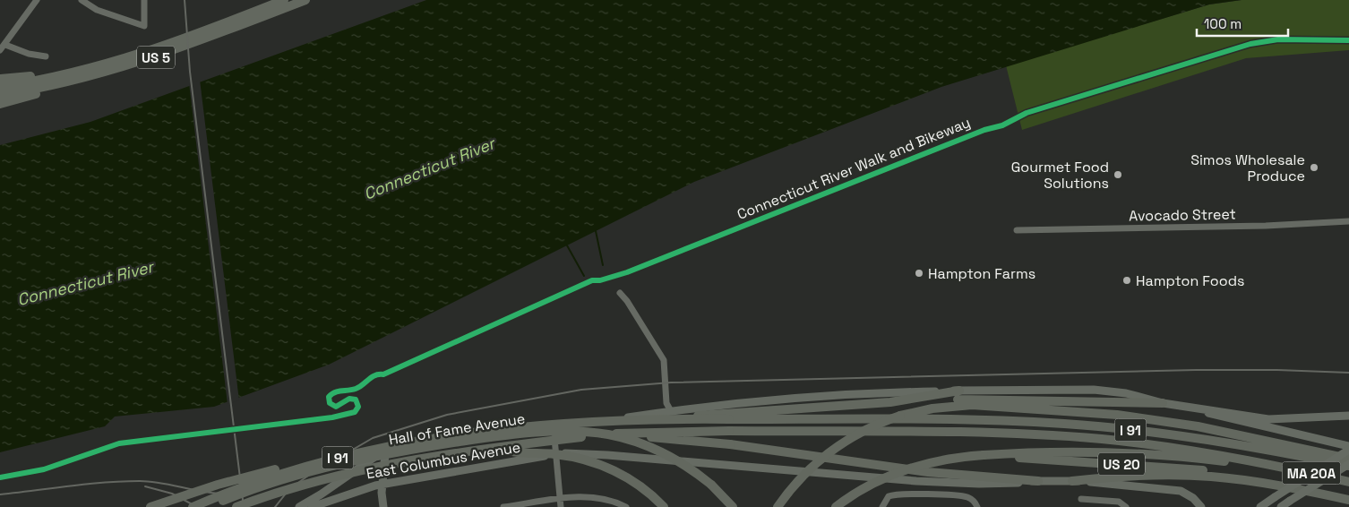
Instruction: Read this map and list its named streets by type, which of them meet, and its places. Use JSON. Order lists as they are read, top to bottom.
{
  "streets": {
    "highway": ["US 5", "I 91", "US 20"],
    "main road": ["Hall of Fame Avenue", "East Columbus Avenue", "MA 20A"],
    "street": ["Avocado Street"],
    "cycle path": ["Connecticut River Walk and Bikeway"]
  },
  "crossings": [
    ["Hall of Fame Avenue", "I 91"]
  ],
  "water": ["Connecticut River"],
  "places": [
    "Simos Wholesale Produce",
    "Gourmet Food Solutions",
    "Hampton Farms",
    "Hampton Foods"
  ],
  "scale_bar": "100 m"
}
